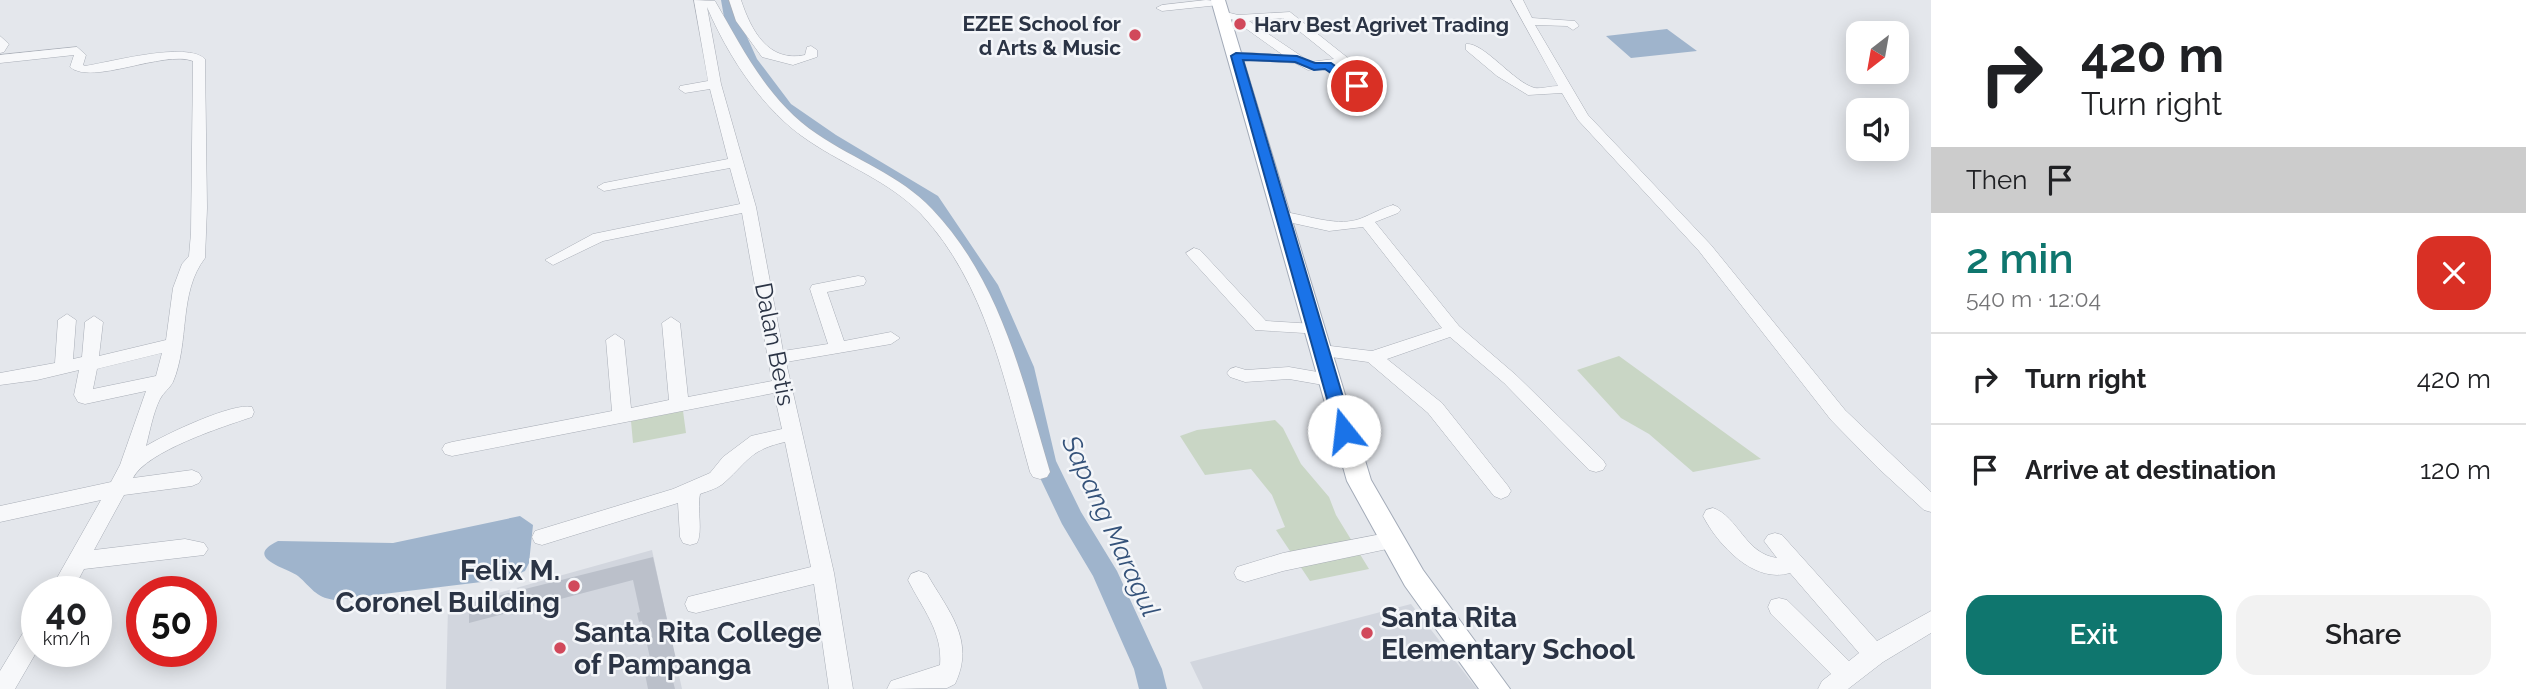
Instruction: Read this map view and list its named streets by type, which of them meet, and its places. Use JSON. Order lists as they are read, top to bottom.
{
  "streets": {
    "street": ["Dalan Betis"]
  },
  "water": ["Sapang Maragul"],
  "places": [
    "Harv Best Agrivet Trading",
    "EZEE School for d Arts & Music",
    "Felix M. Coronel Building",
    "Santa Rita Elementary School",
    "Santa Rita College of Pampanga"
  ],
  "north": "bottom left",
  "page": {
    "turn": ["420 m", "Turn right"],
    "then": "Then",
    "heading": ["2 min", "540 m · 12:04"],
    "list": [
      {
        "name": "Turn right",
        "value": "420 m"
      },
      {
        "name": "Arrive at destination",
        "value": "120 m"
      }
    ],
    "speed": "40 km/h",
    "limit": "50",
    "buttons": ["Exit", "Share"]
  }
}
